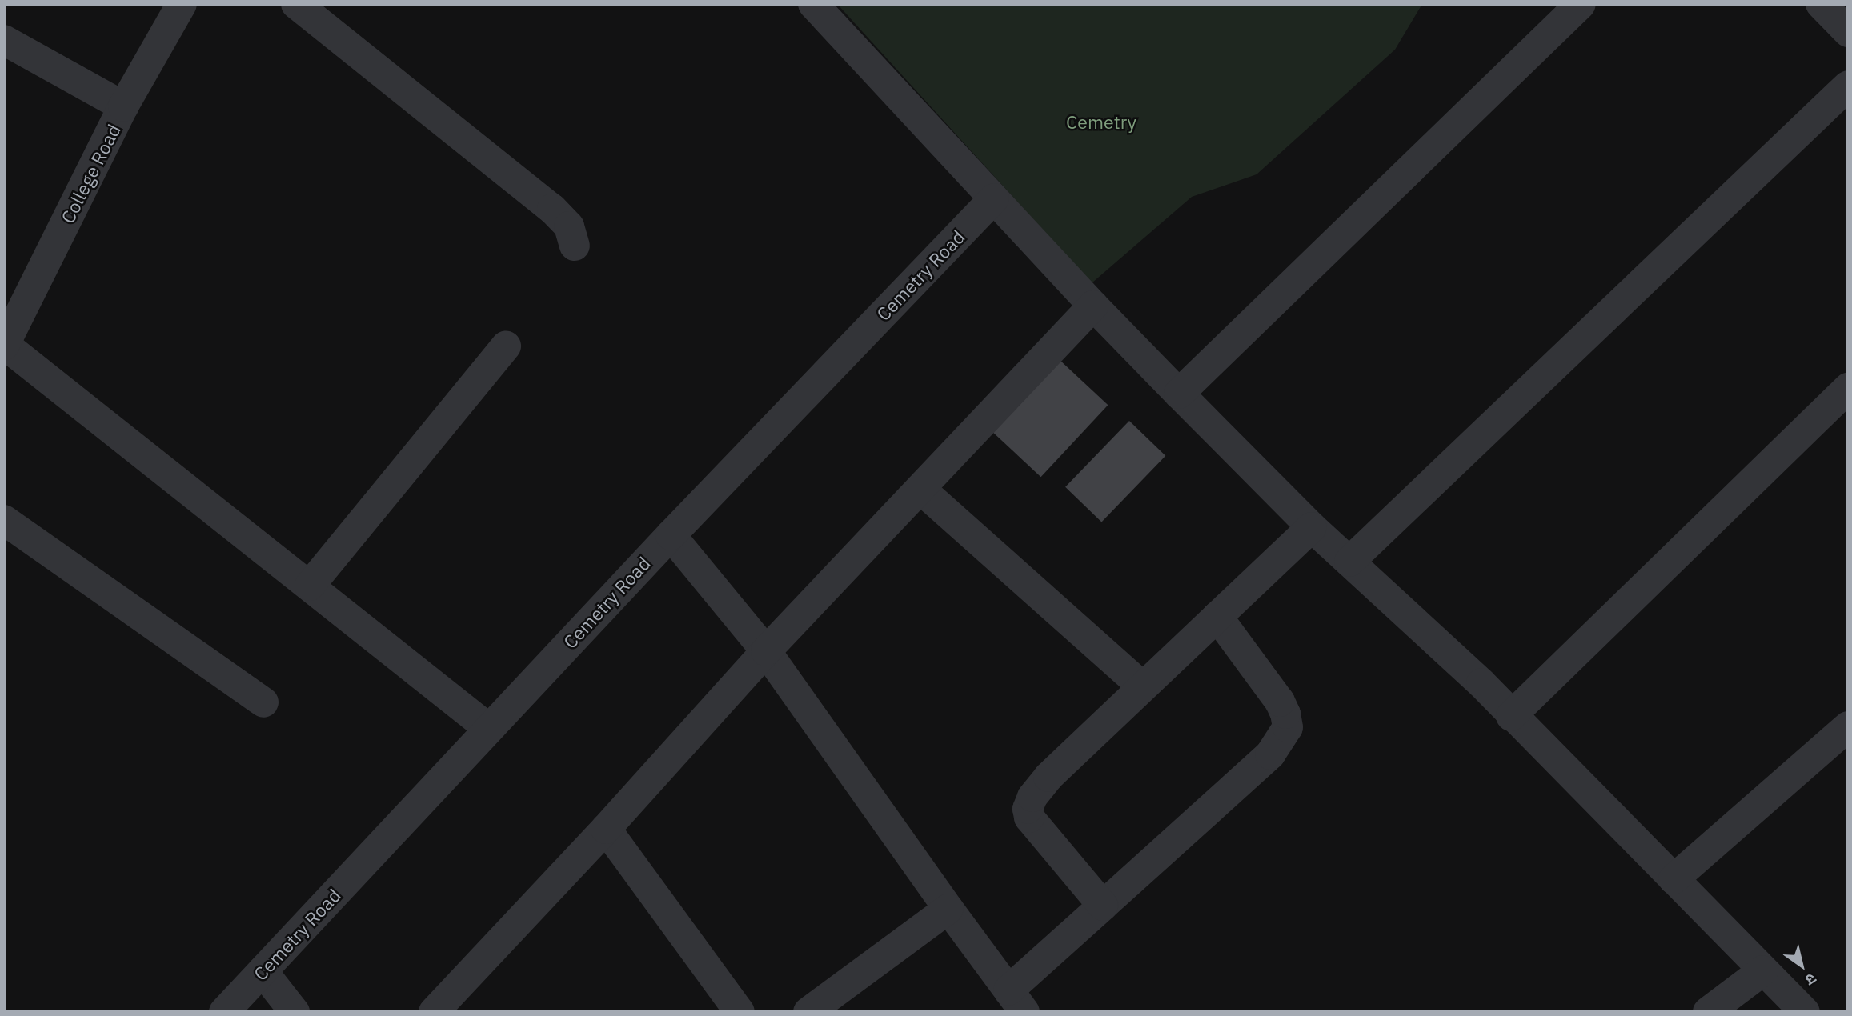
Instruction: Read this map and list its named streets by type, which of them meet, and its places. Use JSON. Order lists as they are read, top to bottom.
{
  "streets": {
    "street": ["College Road", "Cemetry Road"]
  },
  "parks": ["Cemetry"],
  "north": "bottom right"
}
